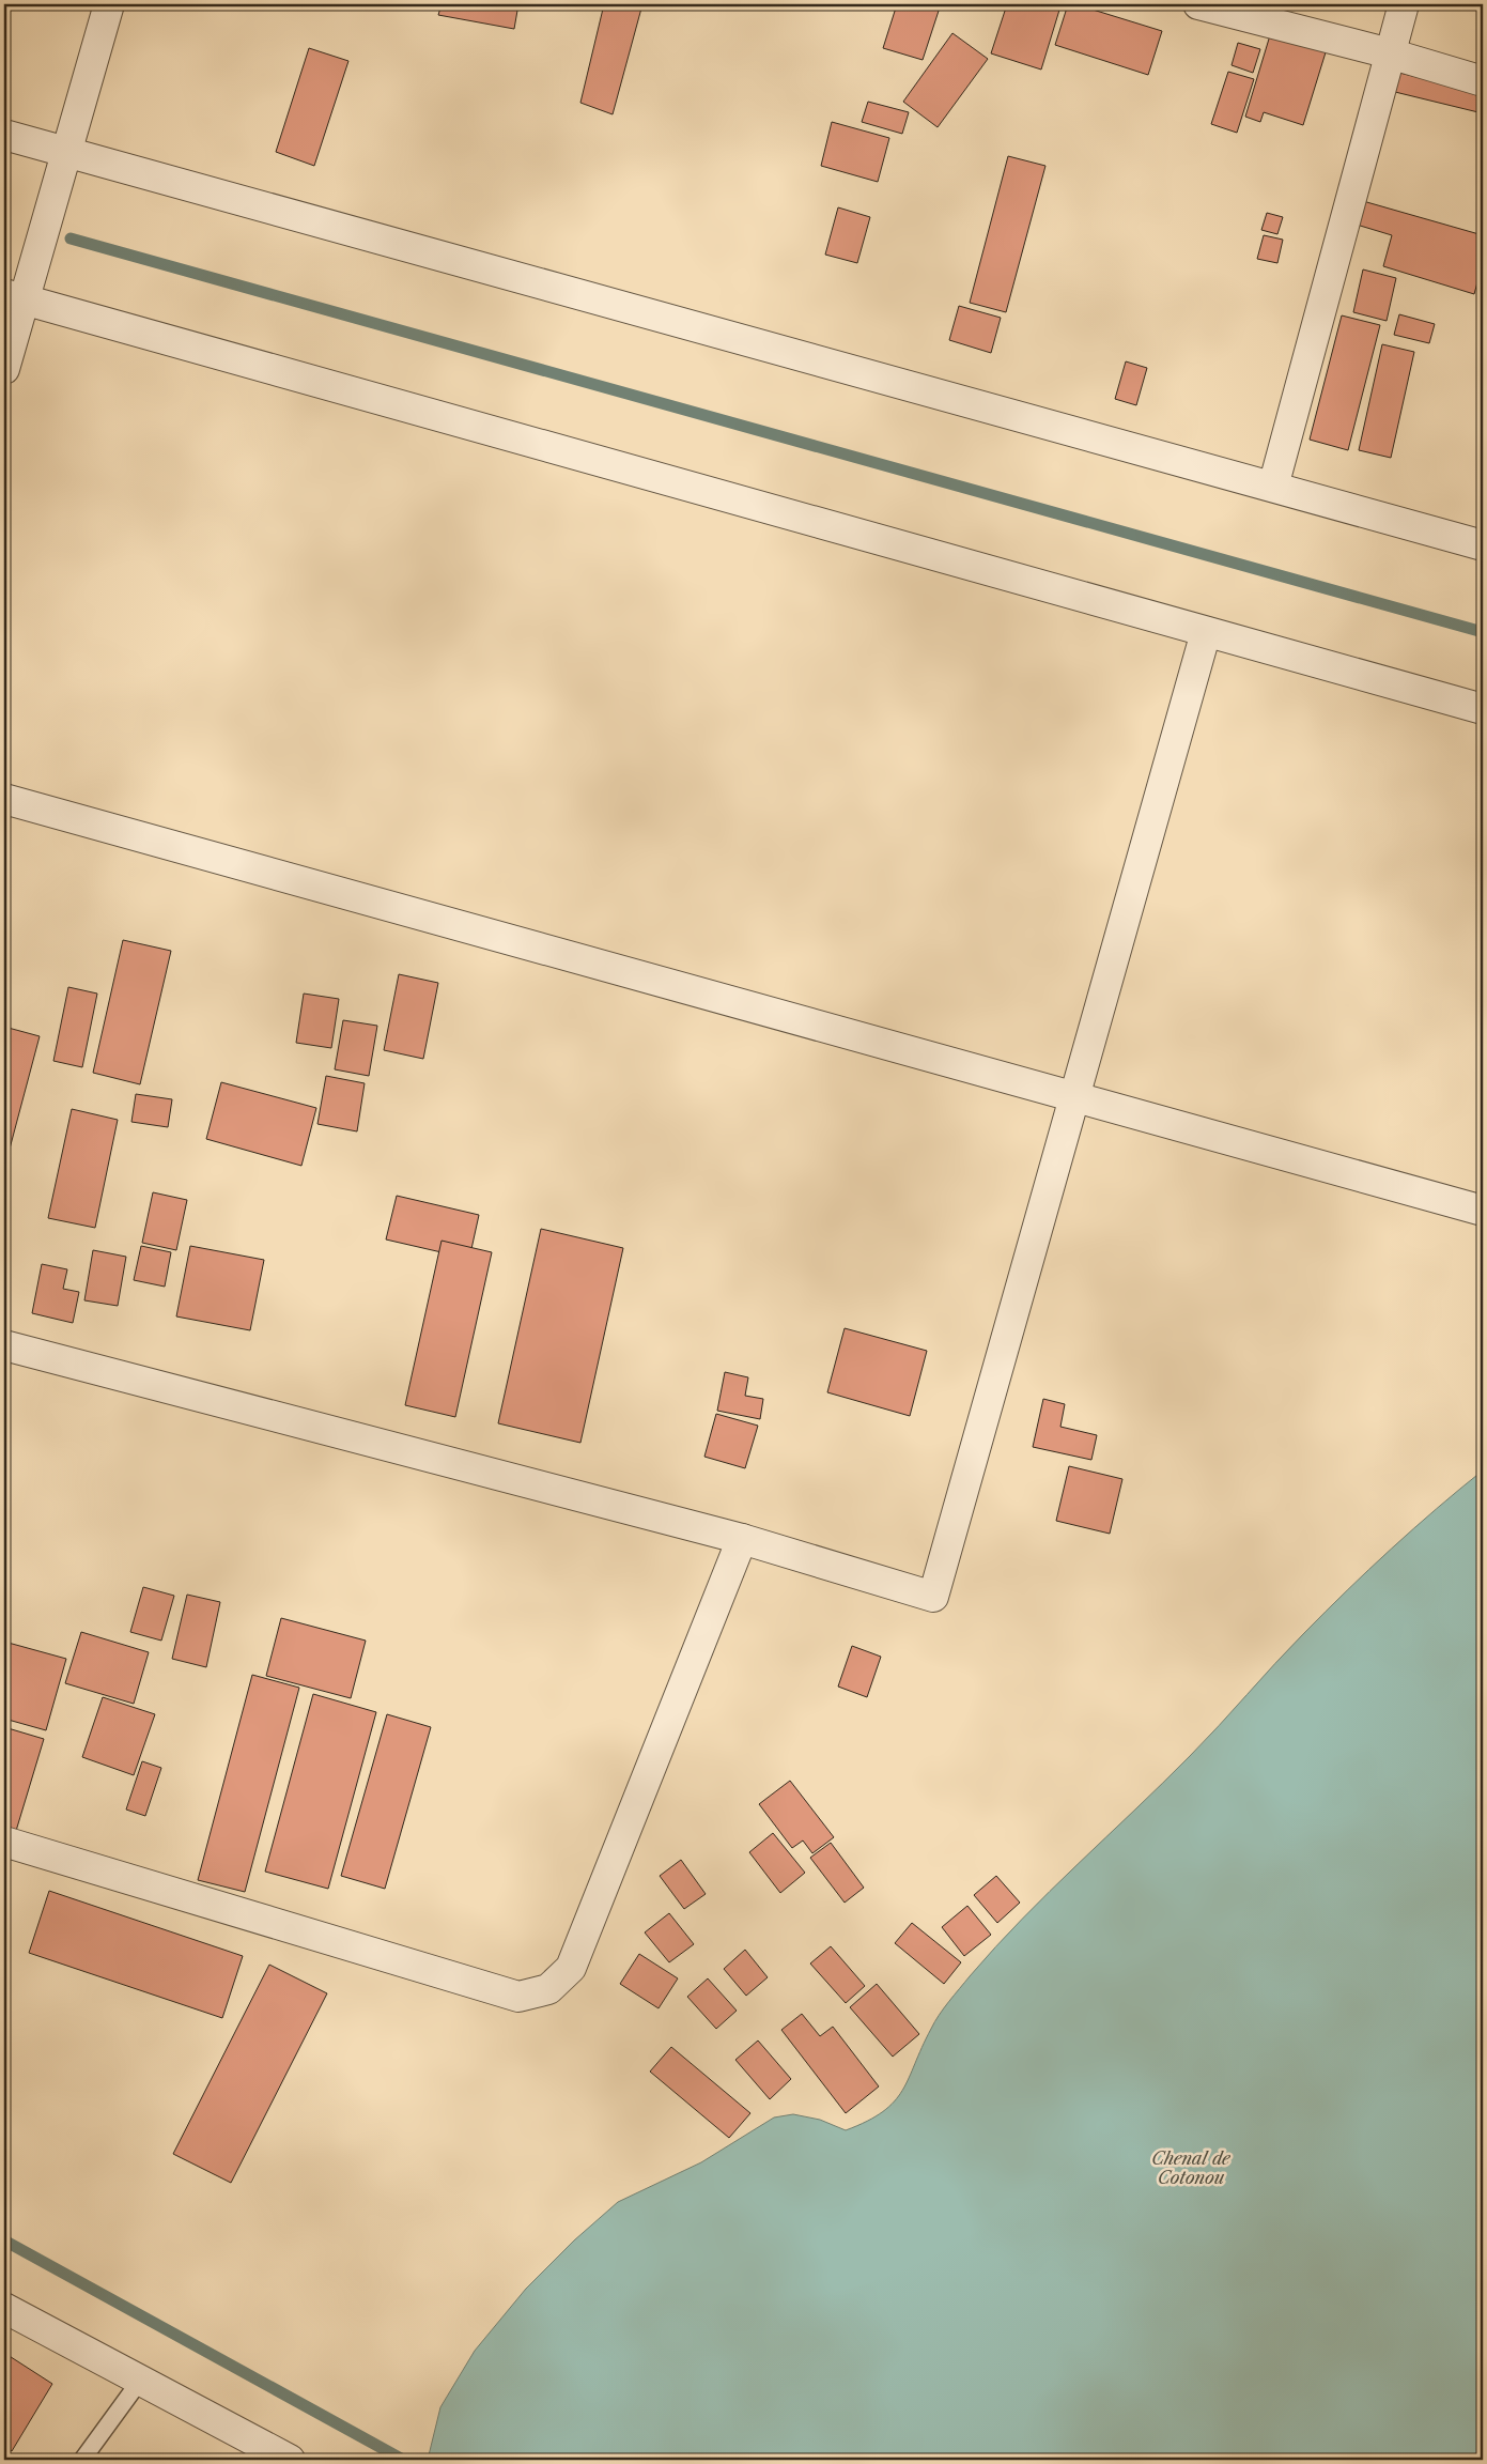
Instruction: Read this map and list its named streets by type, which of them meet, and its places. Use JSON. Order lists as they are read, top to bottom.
{
  "water": ["Chenal de Cotonou"]
}
